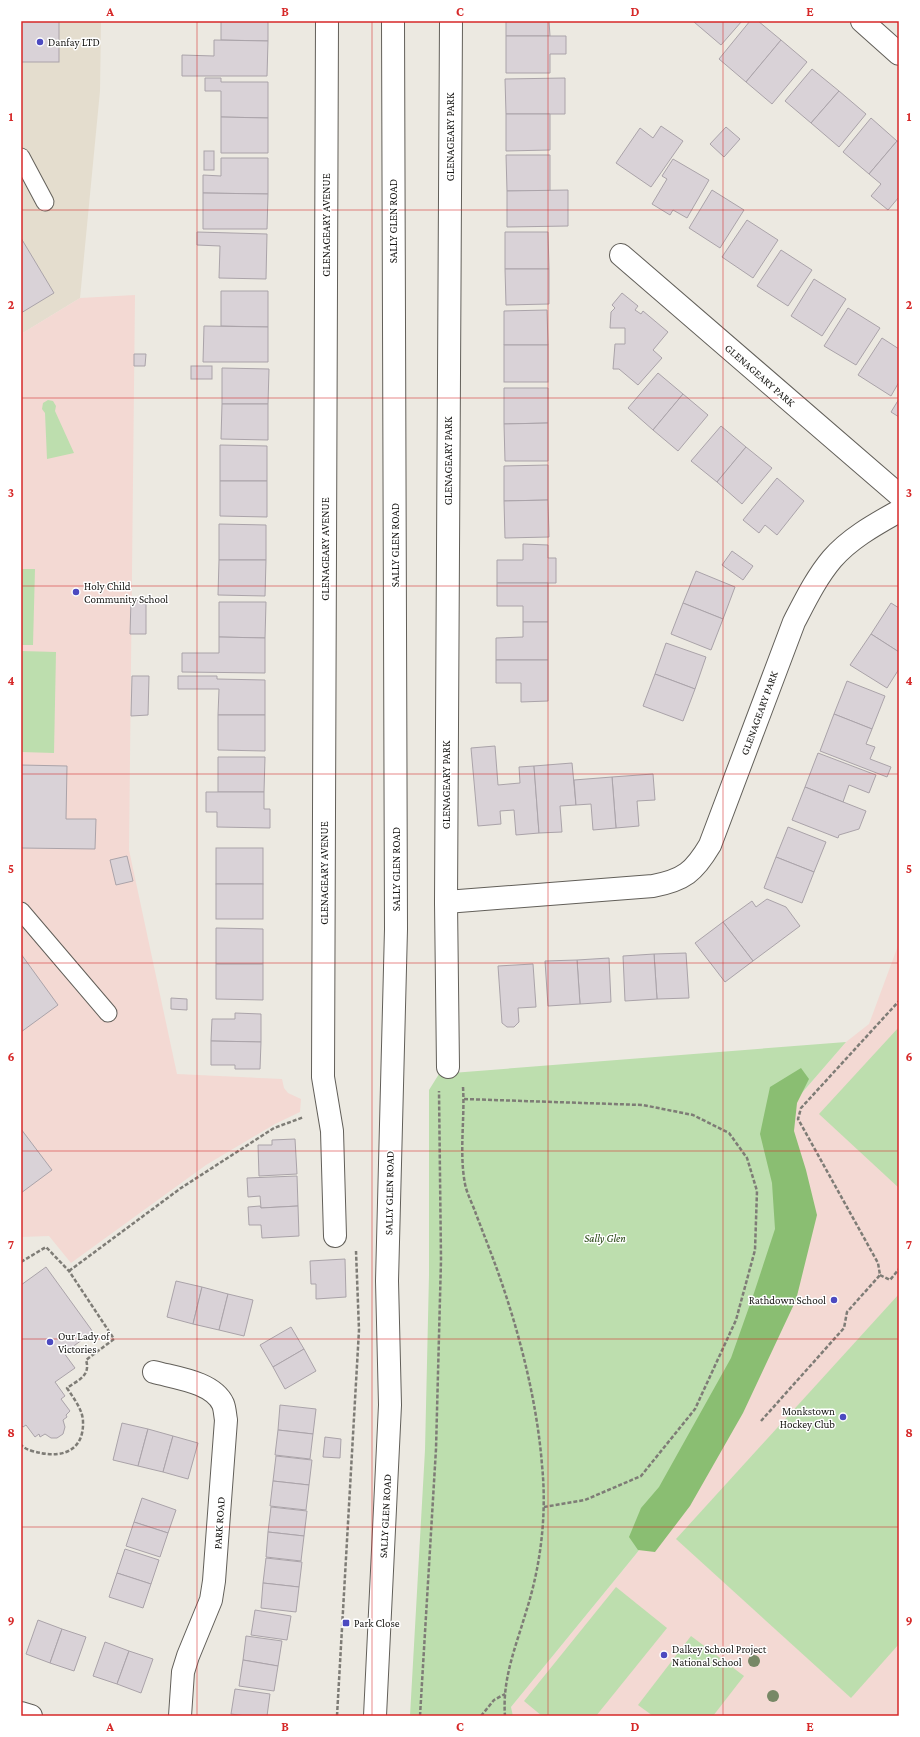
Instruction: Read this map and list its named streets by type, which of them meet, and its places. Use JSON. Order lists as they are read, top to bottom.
{
  "streets": {
    "street": [
      "GLENAGEARY PARK",
      "SALLY GLEN ROAD",
      "GLENAGEARY AVENUE",
      "PARK ROAD"
    ]
  },
  "parks": ["Sally Glen"],
  "places": {
    "other": [
      "Danfay LTD",
      "Holy Child Community School",
      "Rathdown School",
      "Our Lady of Victories",
      "Monkstown Hockey Club",
      "Dalkey School Project National School"
    ],
    "transit": ["Park Close"]
  },
  "grid": {
    "columns": [
      "A",
      "B",
      "C",
      "D",
      "E"
    ],
    "rows": [
      "1",
      "2",
      "3",
      "4",
      "5",
      "6",
      "7",
      "8",
      "9"
    ]
  }
}
